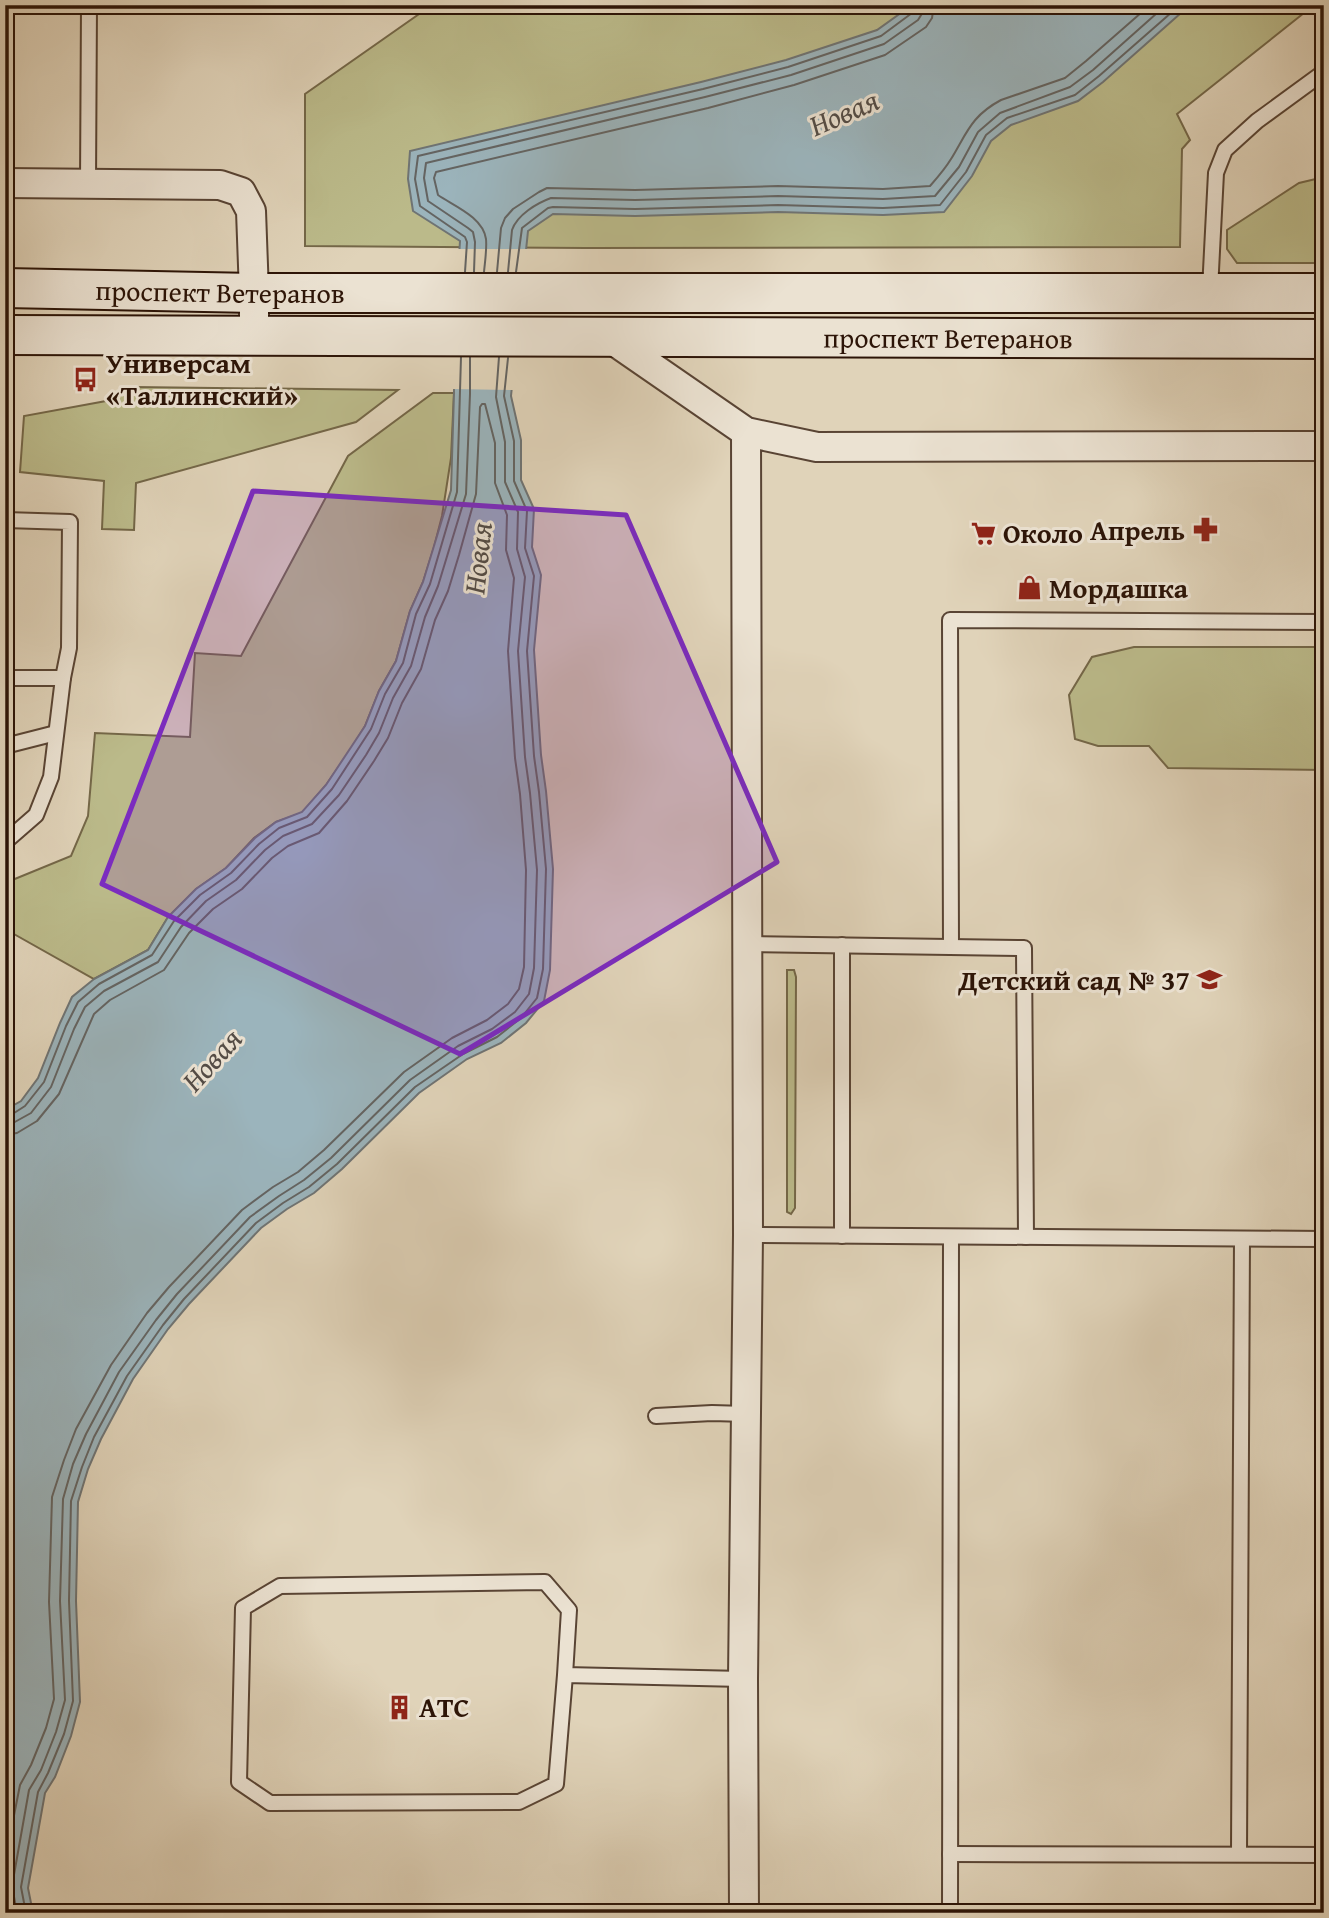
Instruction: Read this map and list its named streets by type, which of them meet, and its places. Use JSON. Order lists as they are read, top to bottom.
{
  "streets": {
    "main road": ["проспект Ветеранов"]
  },
  "water": ["Новая"],
  "places": {
    "bus stop": ["Универсам «Таллинский»"],
    "pharmacy": ["Апрель"],
    "supermarket": ["Около"],
    "shop": ["Мордашка"],
    "school or university": ["Детский сад № 37"],
    "building": ["АТС"]
  }
}
